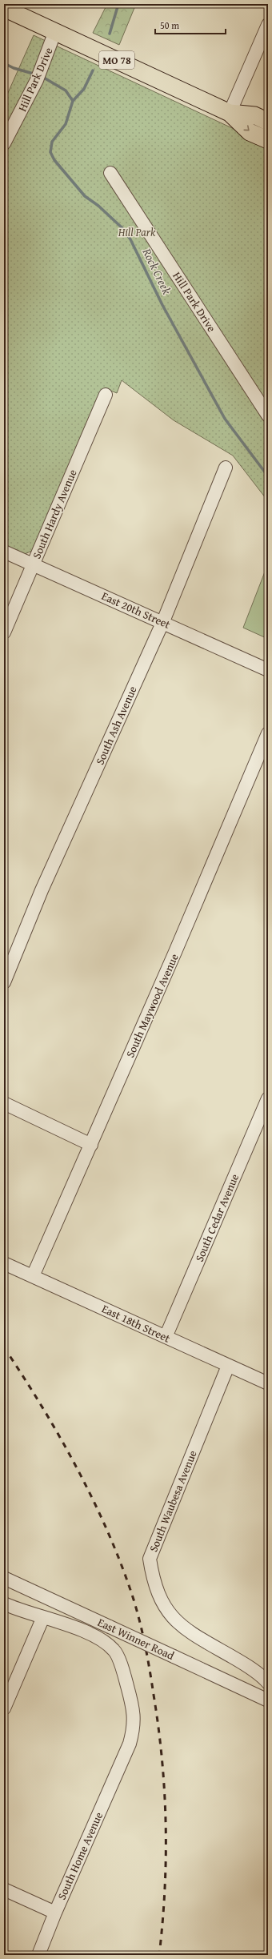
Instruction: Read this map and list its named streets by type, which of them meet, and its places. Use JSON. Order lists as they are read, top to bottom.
{
  "streets": {
    "main road": ["MO 78"],
    "street": [
      "Hill Park Drive",
      "South Hardy Avenue",
      "East 20th Street",
      "South Ash Avenue",
      "South Maywood Avenue",
      "South Cedar Avenue",
      "East 18th Street",
      "South Waubesa Avenue",
      "East Winner Road",
      "South Home Avenue"
    ]
  },
  "crossings": [
    ["MO 78", "Hill Park Drive"],
    ["South Hardy Avenue", "East 20th Street"],
    ["East 20th Street", "South Ash Avenue"],
    ["South Maywood Avenue", "East 18th Street"],
    ["South Cedar Avenue", "East 18th Street"],
    ["East 18th Street", "South Waubesa Avenue"]
  ],
  "water": ["Rock Creek"],
  "parks": ["Hill Park"],
  "scale_bar": "50 m"
}
